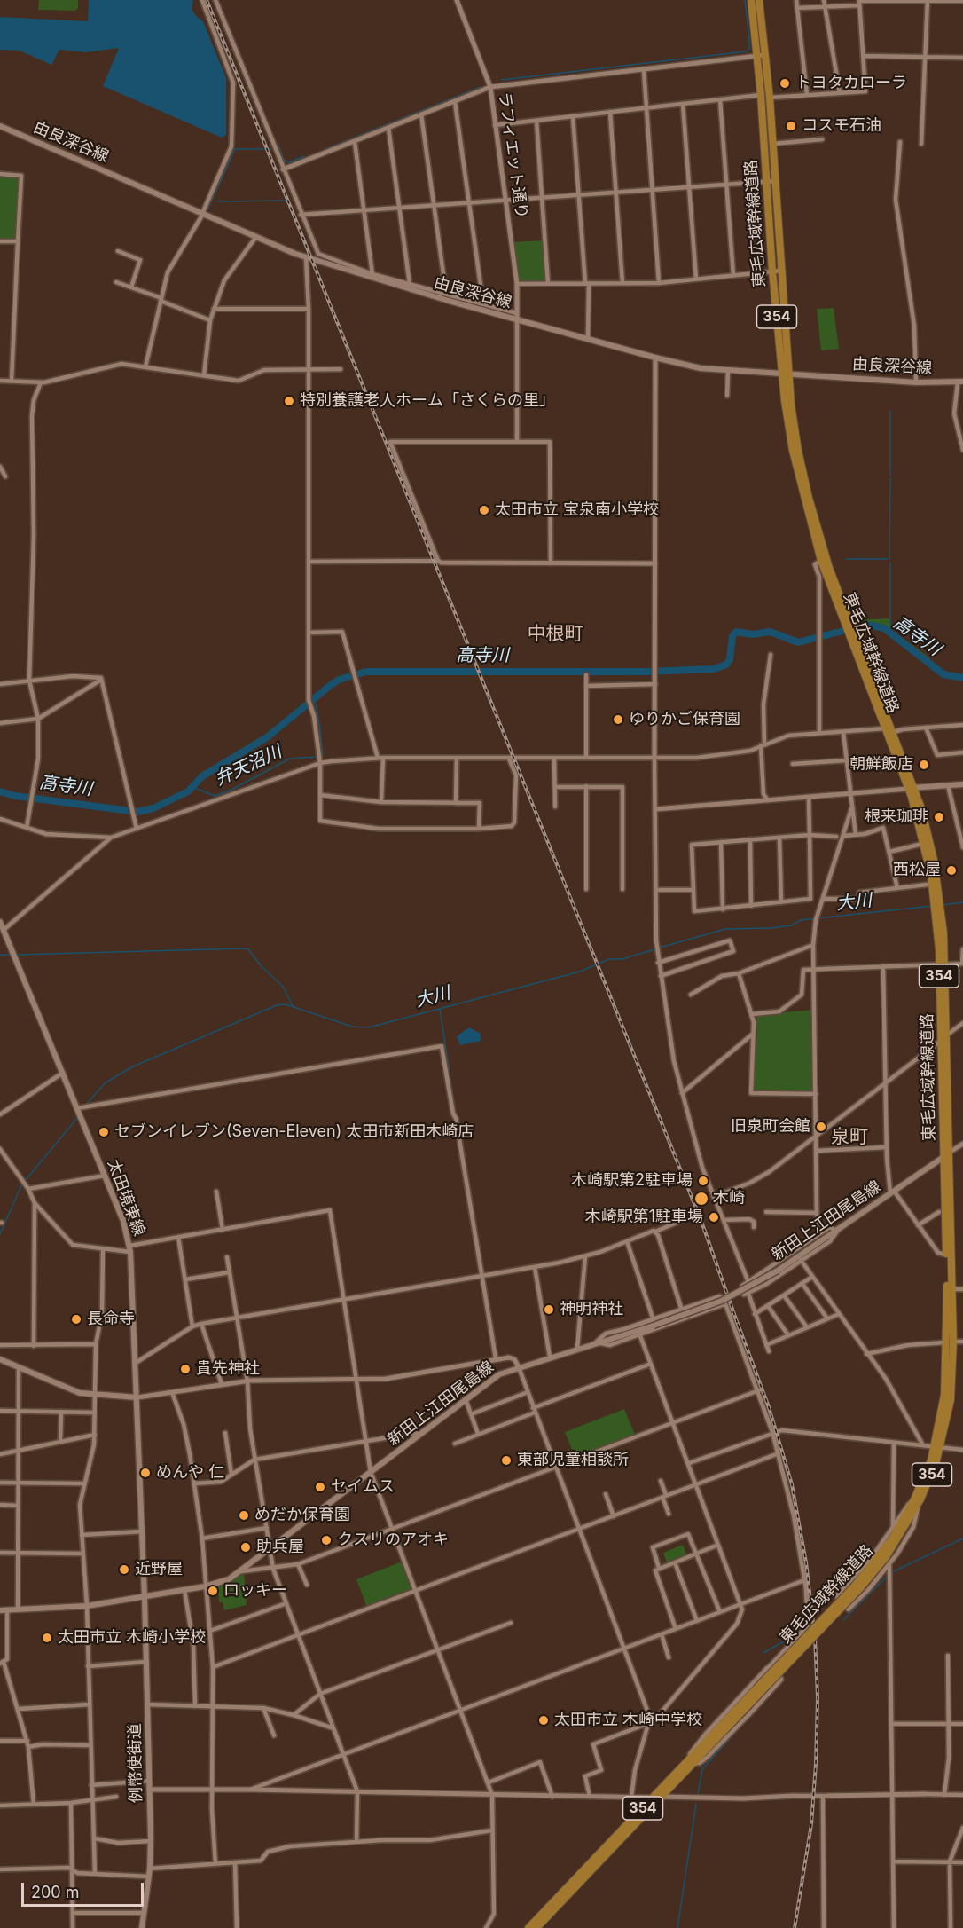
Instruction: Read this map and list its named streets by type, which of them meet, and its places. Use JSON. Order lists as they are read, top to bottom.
{
  "streets": {
    "highway": ["東毛広域幹線道路", "354"],
    "main road": [
      "由良深谷線",
      "太田境東線",
      "新田上江田尾島線",
      "例幣使街道"
    ],
    "street": ["ラフィエット通り"]
  },
  "crossings": [
    ["由良深谷線", "ラフィエット通り"],
    ["由良深谷線", "東毛広域幹線道路"],
    ["東毛広域幹線道路", "新田上江田尾島線"],
    ["太田境東線", "新田上江田尾島線"],
    ["太田境東線", "例幣使街道"],
    ["新田上江田尾島線", "例幣使街道"]
  ],
  "districts": ["中根町", "泉町"],
  "water": ["高寺川", "弁天沼川", "大川"],
  "places": [
    "トヨタカローラ",
    "コスモ石油",
    "特別養護老人ホーム「さくらの里」",
    "太田市立 宝泉南小学校",
    "ゆりかご保育園",
    "朝鮮飯店",
    "根来珈琲",
    "西松屋",
    "旧泉町会館",
    "セブンイレブン(Seven-Eleven) 太田市新田木崎店",
    "木崎駅第2駐車場",
    "木崎",
    "木崎駅第1駐車場",
    "神明神社",
    "長命寺",
    "貴先神社",
    "東部児童相談所",
    "めんや 仁",
    "セイムス",
    "めだか保育園",
    "クスリのアオキ",
    "助兵屋",
    "近野屋",
    "ロッキー",
    "太田市立 木崎小学校",
    "太田市立 木崎中学校"
  ],
  "scale_bar": "200 m"
}
